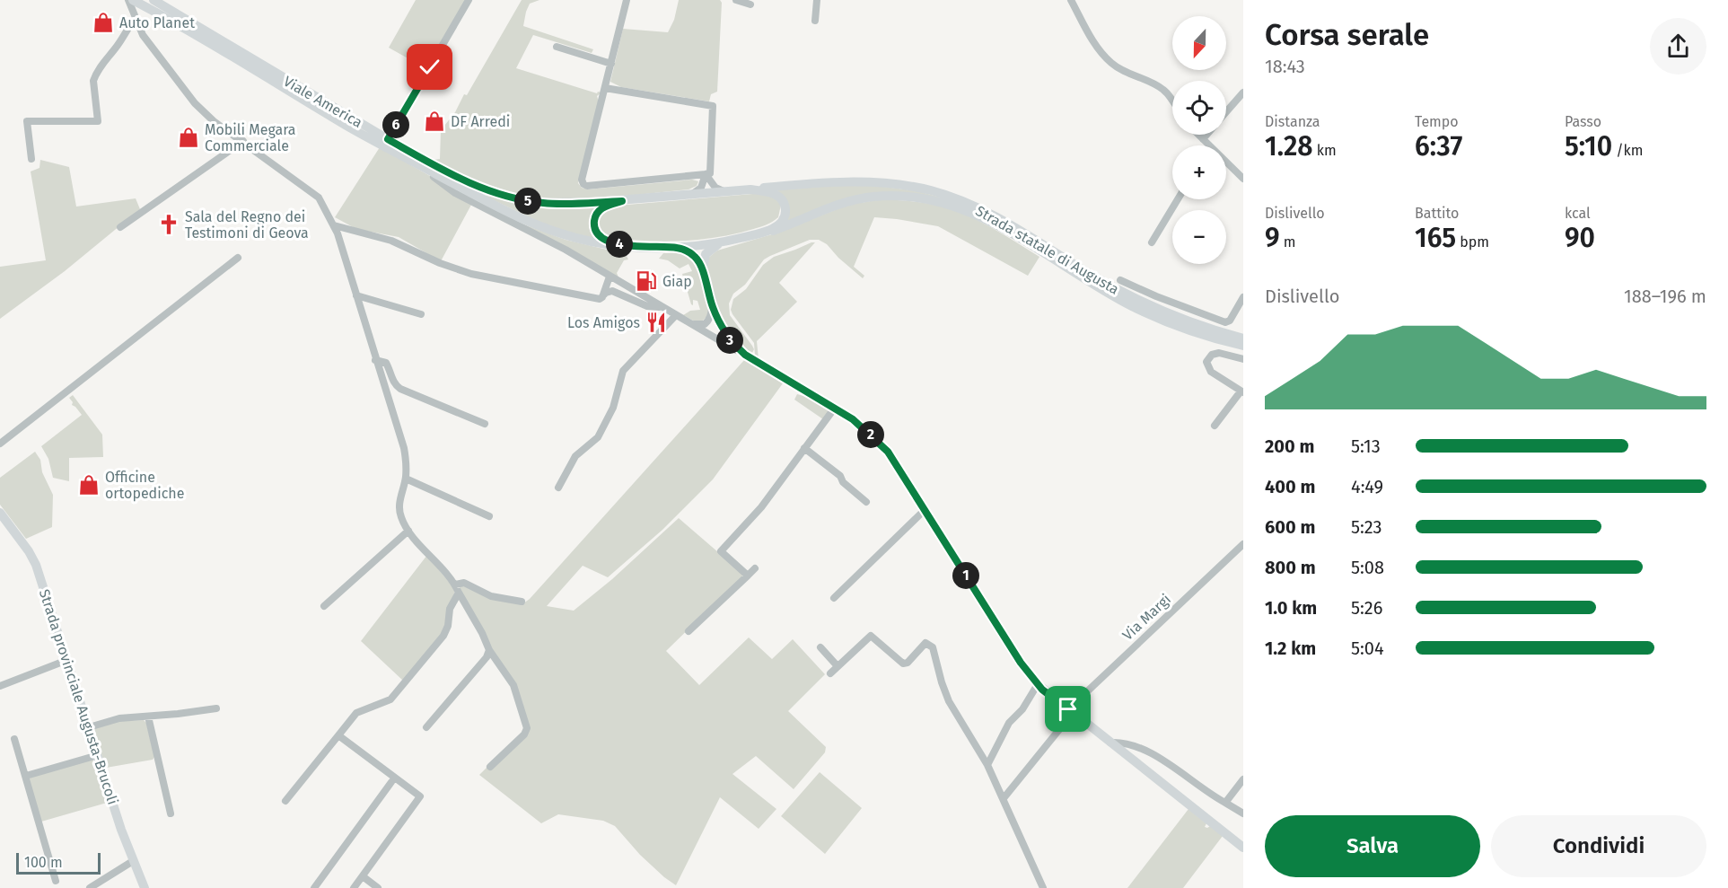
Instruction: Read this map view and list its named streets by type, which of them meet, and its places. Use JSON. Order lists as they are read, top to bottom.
{
  "streets": {
    "main road": ["Viale America", "Strada statale di Augusta", "Strada provinciale Augusta-Brucoli"],
    "street": ["Via Margi"]
  },
  "crossings": [
    ["Viale America", "Strada statale di Augusta"]
  ],
  "places": {
    "shop": [
      "Auto Planet",
      "DF Arredi",
      "Mobili Megara Commerciale",
      "Officine ortopediche"
    ],
    "church": ["Sala del Regno dei Testimoni di Geova"],
    "fuel station": ["Giap"],
    "restaurant": ["Los Amigos"]
  },
  "scale_bar": "100 m",
  "north": "bottom",
  "page": {
    "heading": ["Corsa serale", "18:43"],
    "map_buttons": ["+", "−"],
    "stats": [
      ["Distanza", "1.28 km"],
      ["Tempo", "6:37"],
      ["Passo", "5:10 /km"],
      ["Dislivello", "9 m"],
      ["Battito", "165 bpm"],
      ["kcal", "90"]
    ],
    "pins": [
      "6",
      "5",
      "4",
      "3",
      "2",
      "1"
    ],
    "chart": ["Dislivello", "188–196 m"],
    "list": [
      {
        "name": "200 m",
        "note": "5:13"
      },
      {
        "name": "400 m",
        "note": "4:49"
      },
      {
        "name": "600 m",
        "note": "5:23"
      },
      {
        "name": "800 m",
        "note": "5:08"
      },
      {
        "name": "1.0 km",
        "note": "5:26"
      },
      {
        "name": "1.2 km",
        "note": "5:04"
      }
    ],
    "buttons": ["Salva", "Condividi"],
    "scale": "100 m"
  }
}
